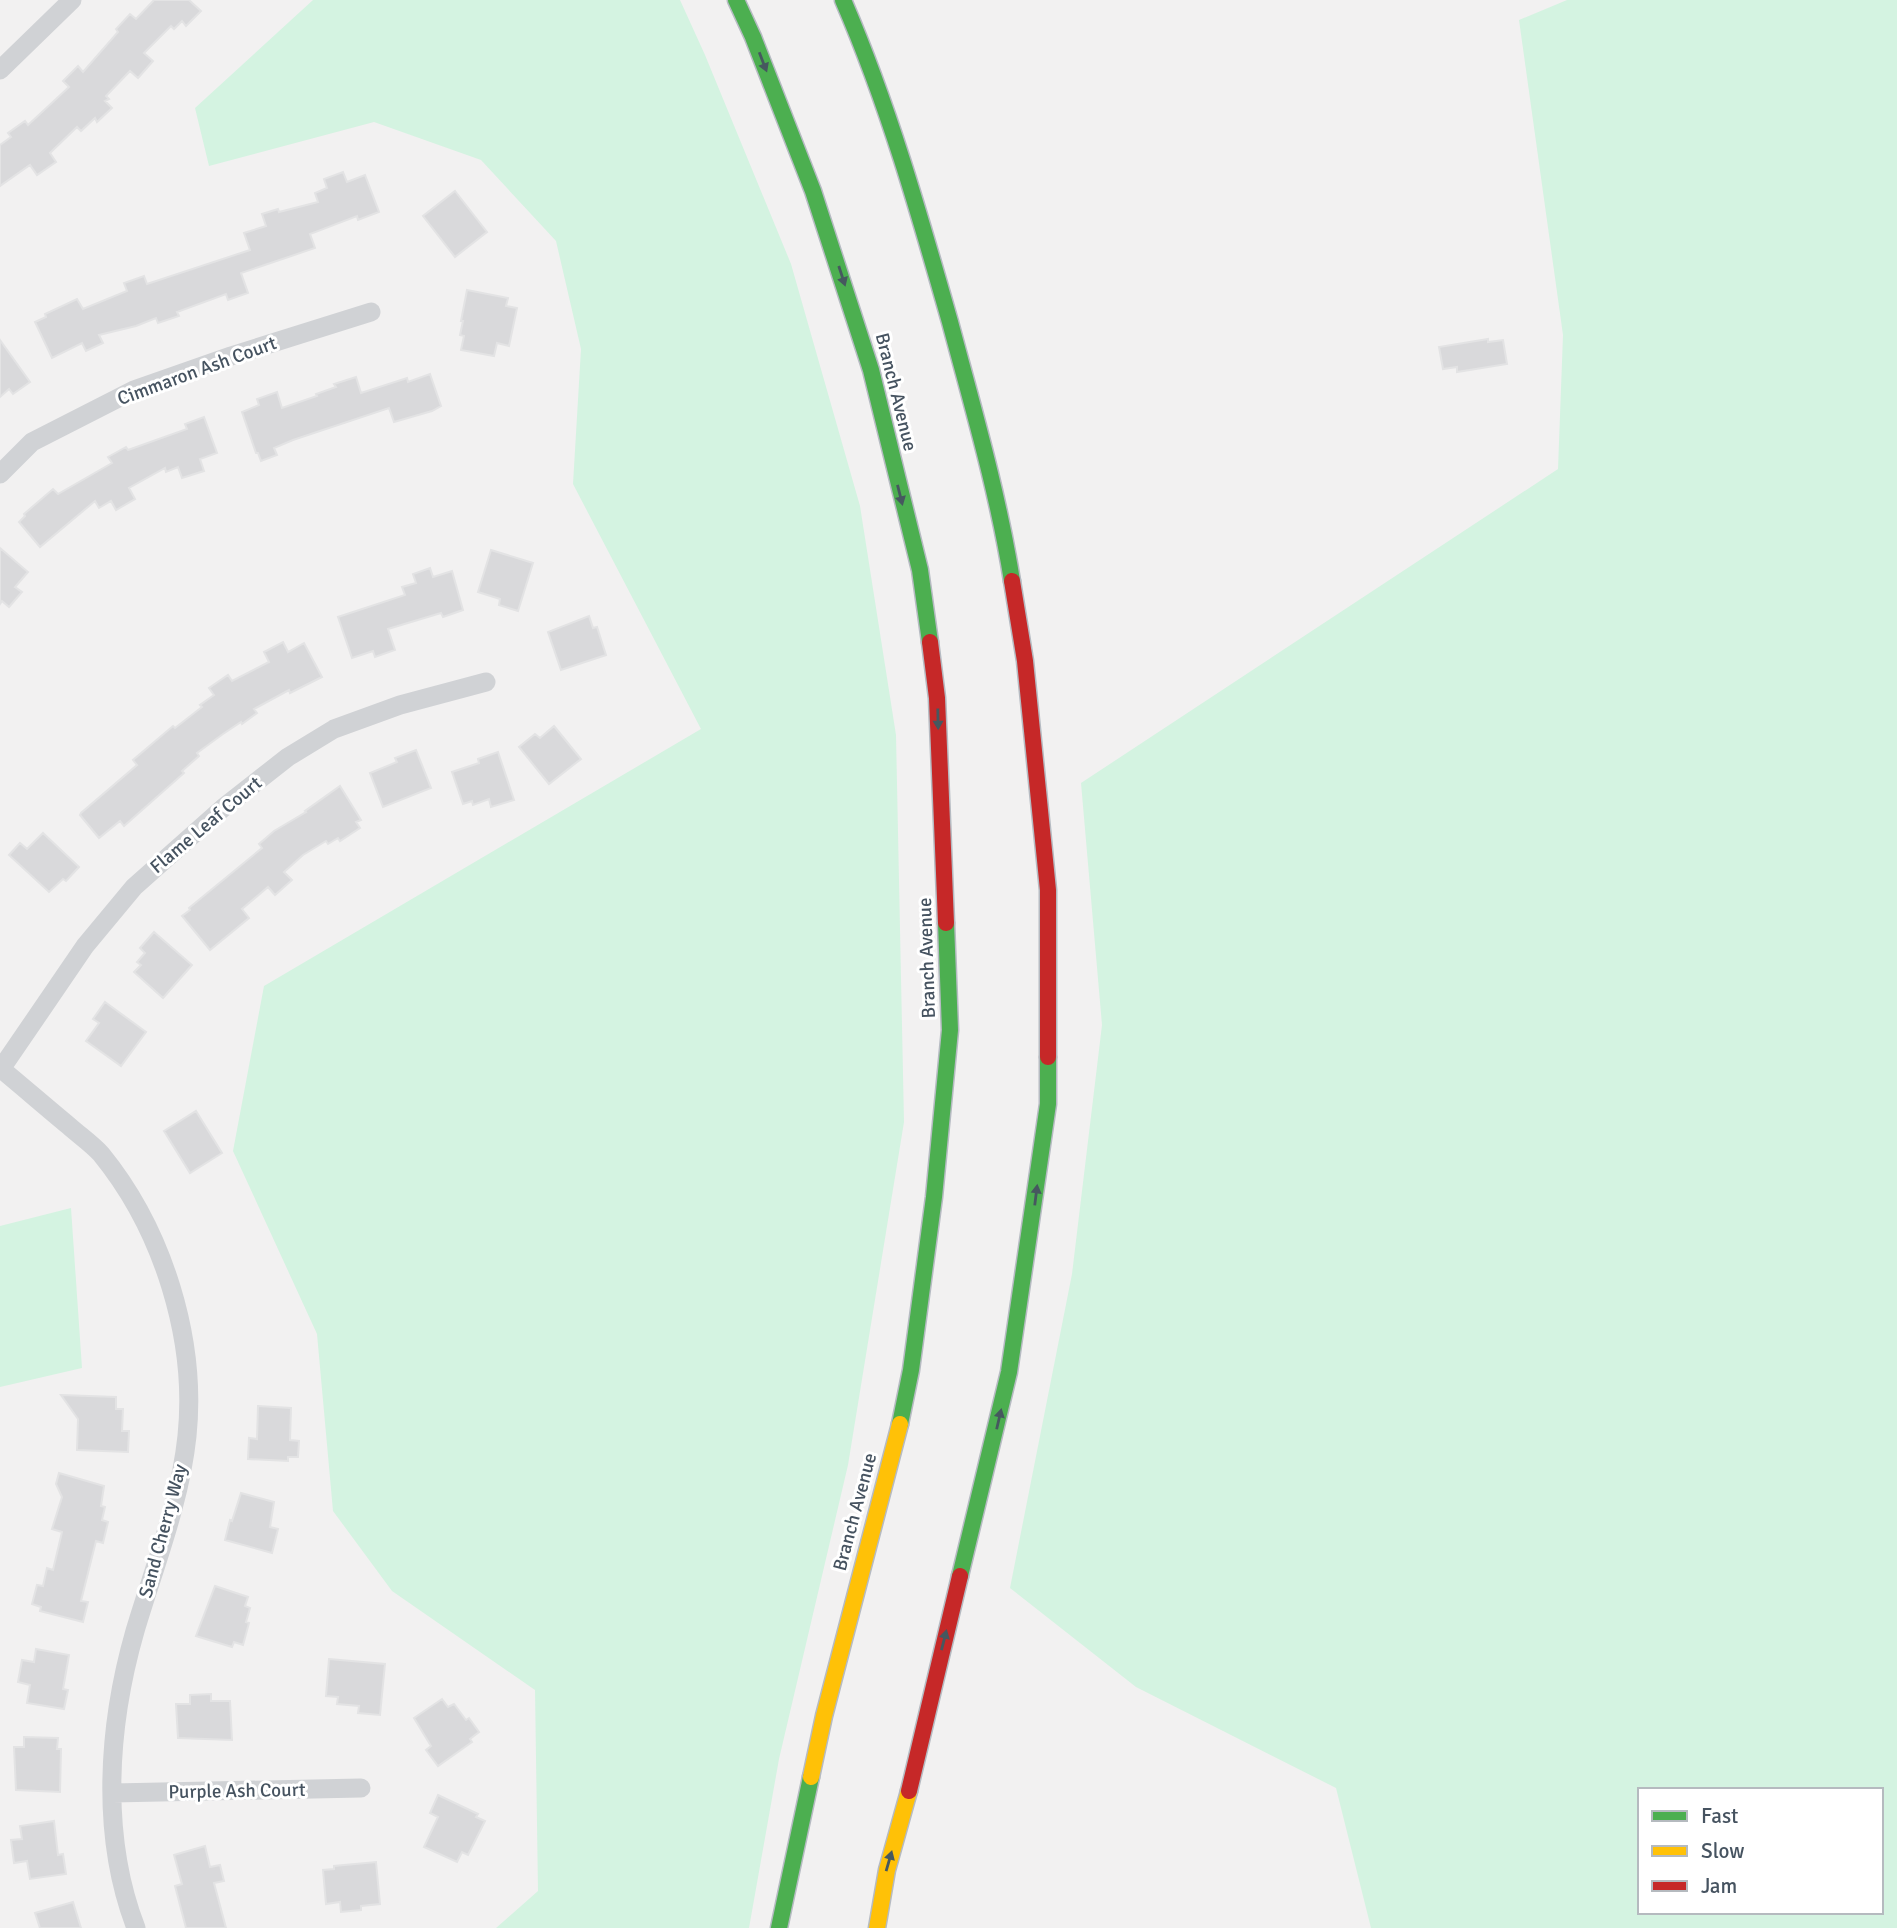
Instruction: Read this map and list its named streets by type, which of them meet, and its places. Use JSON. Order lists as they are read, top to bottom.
{
  "streets": {
    "highway": ["Branch Avenue"],
    "street": [
      "Cimmaron Ash Court",
      "Flame Leaf Court",
      "Sand Cherry Way",
      "Purple Ash Court"
    ]
  },
  "crossings": [
    ["Flame Leaf Court", "Sand Cherry Way"],
    ["Sand Cherry Way", "Purple Ash Court"]
  ],
  "legend": ["Fast", "Slow", "Jam"]
}
